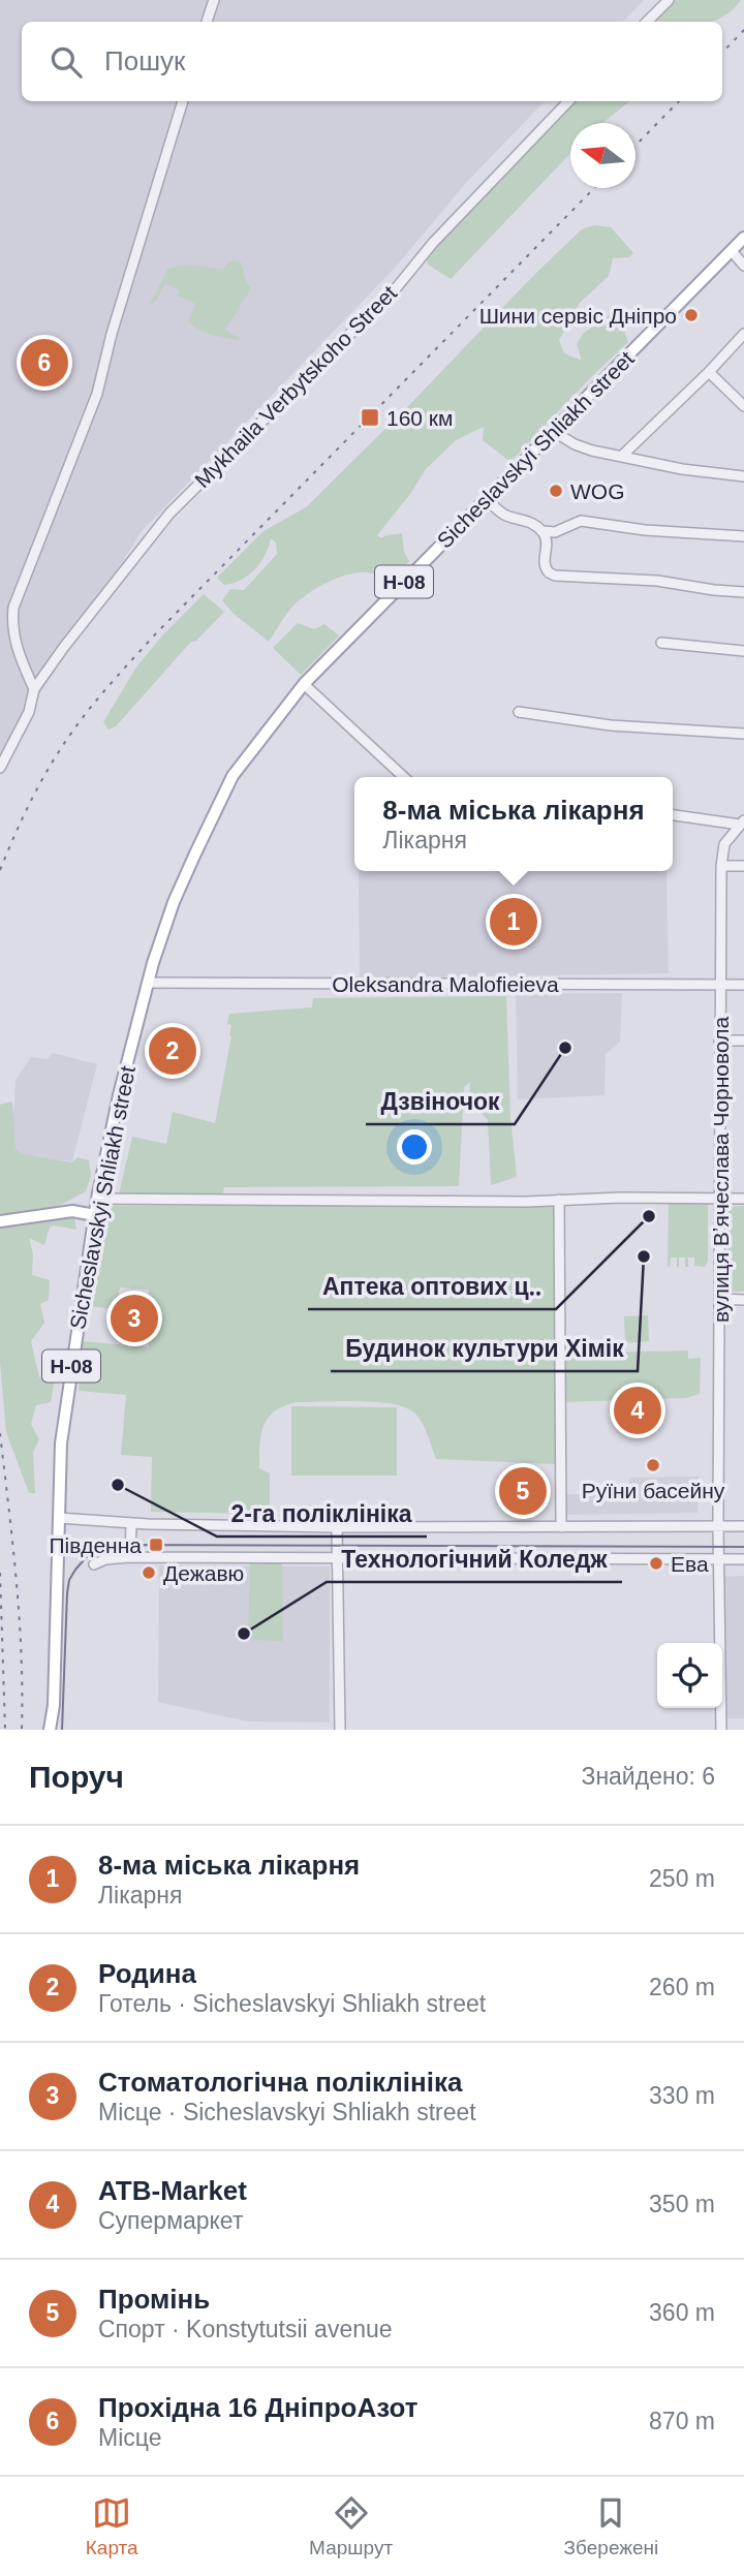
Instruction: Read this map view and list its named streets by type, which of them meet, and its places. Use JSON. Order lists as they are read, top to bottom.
{
  "streets": {
    "main road": ["Sicheslavskyi Shliakh street", "Н-08"],
    "street": ["Mykhaila Verbytskoho Street", "Oleksandra Malofieieva", "вулиця Вʼячеслава Чорновола"]
  },
  "crossings": [
    ["Sicheslavskyi Shliakh street", "Oleksandra Malofieieva"],
    ["Oleksandra Malofieieva", "вулиця Вʼячеслава Чорновола"]
  ],
  "places": {
    "other": [
      "Шини сервіс Дніпро",
      "WOG",
      "Дзвіночок",
      "Аптека оптових ц‥",
      "Будинок культури Хімік",
      "Руїни басейну",
      "2-га поліклініка",
      "Ева",
      "Дежавю",
      "Технологічний Коледж"
    ],
    "transit": ["160 км", "Південна"]
  },
  "north": "left",
  "page": {
    "search": "Пошук",
    "pins": [
      "6",
      "1",
      "2",
      "3",
      "4",
      "5"
    ],
    "popup": ["8-ма міська лікарня", "Лікарня"],
    "heading": ["Поруч", "Знайдено: 6"],
    "list": [
      {
        "mark": "1",
        "name": "8-ма міська лікарня",
        "note": "Лікарня",
        "value": "250 m"
      },
      {
        "mark": "2",
        "name": "Родина",
        "note": "Готель · Sicheslavskyi Shliakh street",
        "value": "260 m"
      },
      {
        "mark": "3",
        "name": "Стоматологічна поліклініка",
        "note": "Місце · Sicheslavskyi Shliakh street",
        "value": "330 m"
      },
      {
        "mark": "4",
        "name": "ATB-Market",
        "note": "Супермаркет",
        "value": "350 m"
      },
      {
        "mark": "5",
        "name": "Промінь",
        "note": "Спорт · Konstytutsii avenue",
        "value": "360 m"
      },
      {
        "mark": "6",
        "name": "Прохідна 16 ДніпроАзот",
        "note": "Місце",
        "value": "870 m"
      }
    ],
    "nav": ["Карта", "Маршрут", "Збережені"]
  }
}
